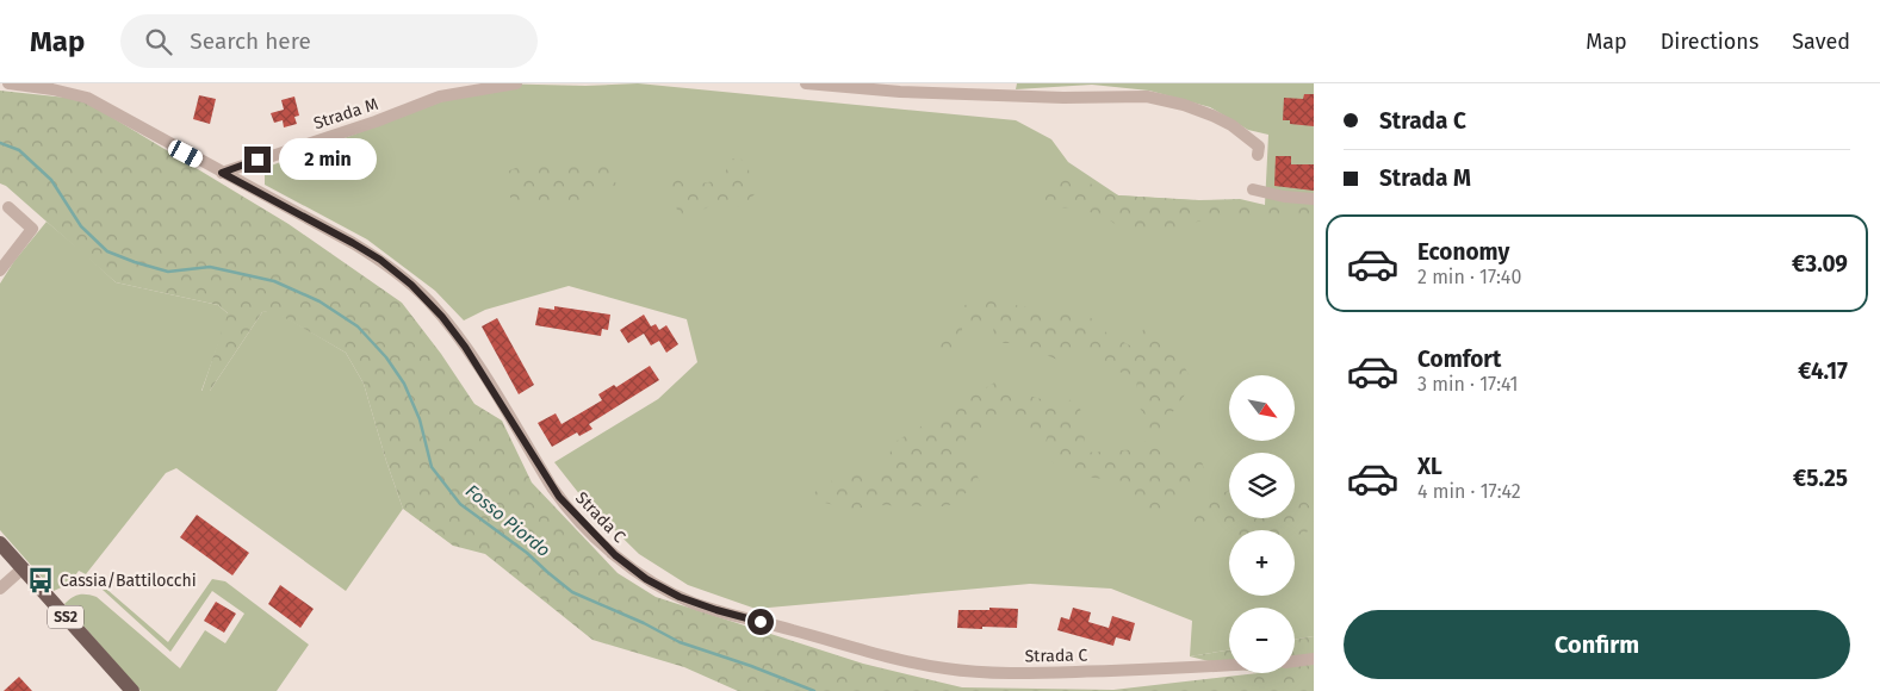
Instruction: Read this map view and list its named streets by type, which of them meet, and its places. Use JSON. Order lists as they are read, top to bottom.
{
  "streets": {
    "main road": ["SS2"],
    "street": ["Strada M", "Strada C"]
  },
  "crossings": [
    ["Strada M", "Strada C"]
  ],
  "water": ["Fosso Piordo"],
  "places": {
    "bus stop": ["Cassia/Battilocchi"]
  },
  "north": "bottom right",
  "page": {
    "header": "Map",
    "search": "Search here",
    "nav": ["Map", "Directions", "Saved"],
    "banner": ["Strada C", "Strada M"],
    "bubble": "2 min",
    "list": [
      {
        "name": "Economy",
        "note": "2 min · 17:40",
        "value": "€3.09"
      },
      {
        "name": "Comfort",
        "note": "3 min · 17:41",
        "value": "€4.17"
      },
      {
        "name": "XL",
        "note": "4 min · 17:42",
        "value": "€5.25"
      }
    ],
    "map_buttons": ["+", "−"],
    "buttons": "Confirm"
  }
}
